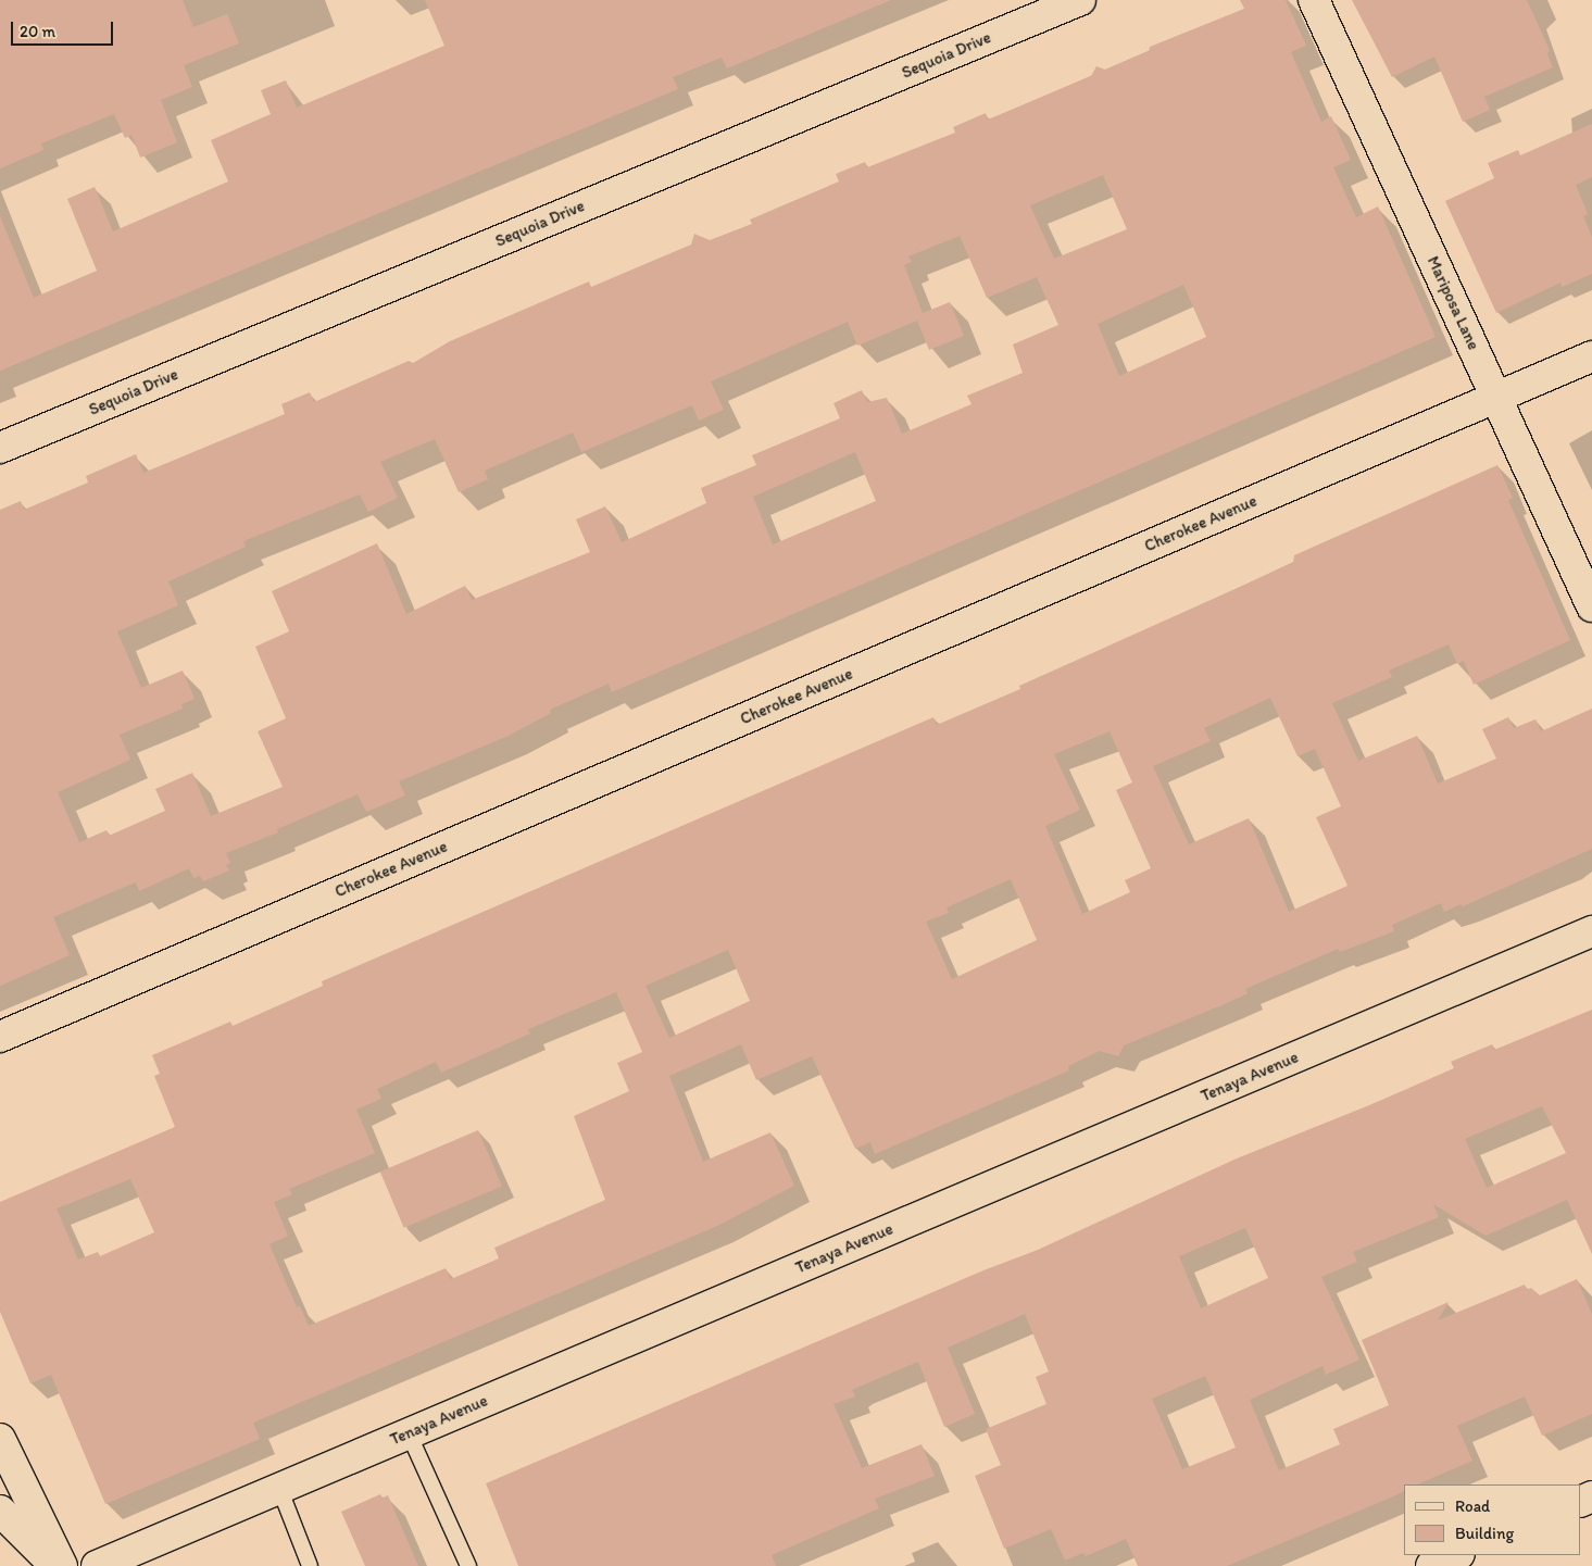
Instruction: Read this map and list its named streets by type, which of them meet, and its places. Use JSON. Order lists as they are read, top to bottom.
{
  "streets": {
    "street": [
      "Sequoia Drive",
      "Mariposa Lane",
      "Cherokee Avenue",
      "Tenaya Avenue"
    ]
  },
  "crossings": [
    ["Mariposa Lane", "Cherokee Avenue"]
  ],
  "legend": ["Road", "Building"],
  "scale_bar": "20 m"
}
